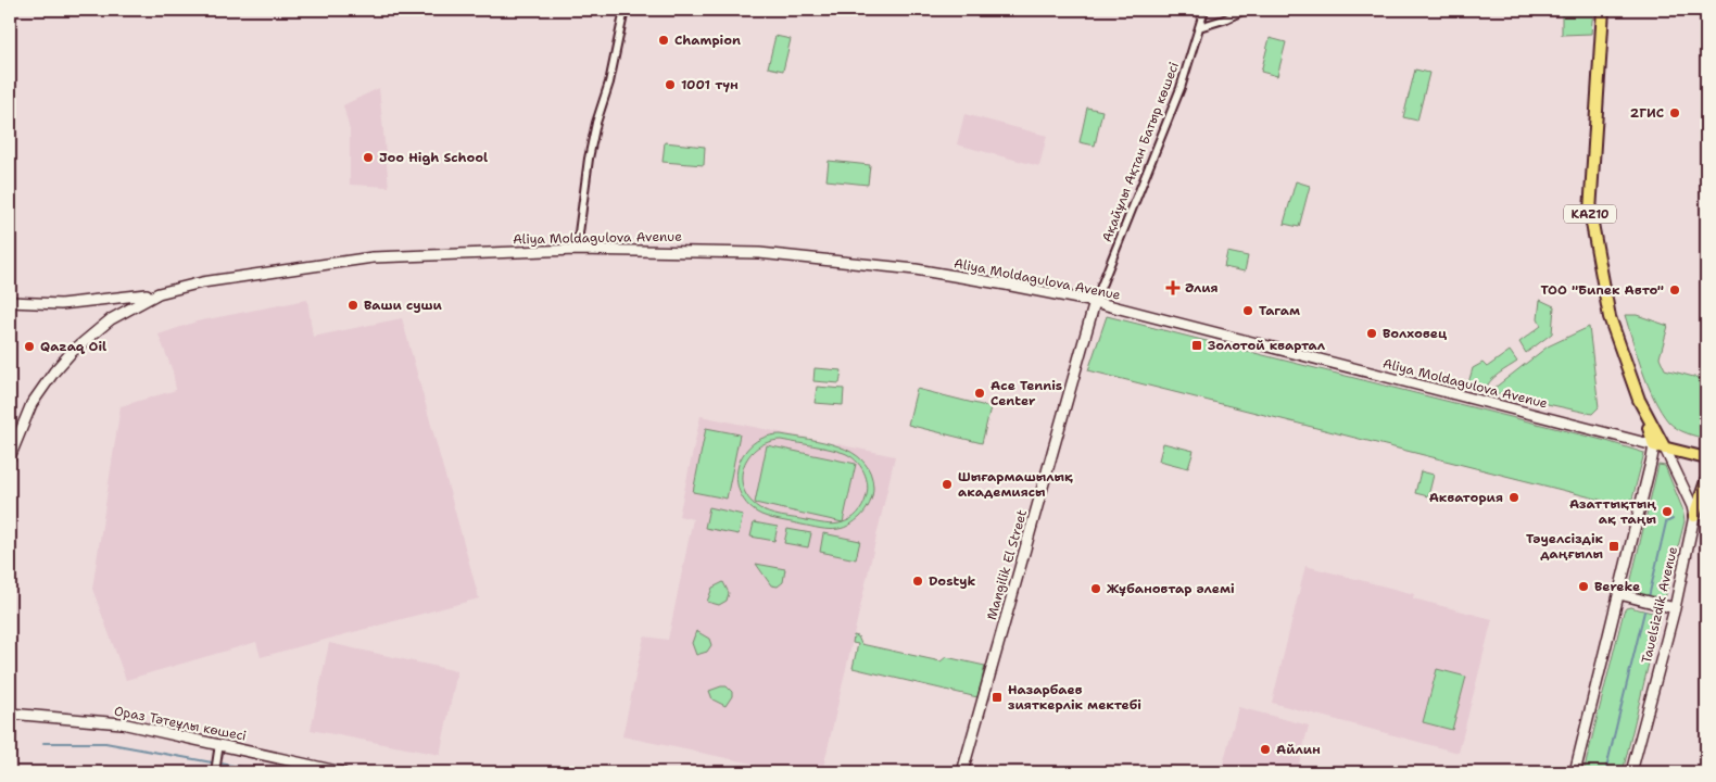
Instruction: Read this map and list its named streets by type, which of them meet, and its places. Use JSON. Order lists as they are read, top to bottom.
{
  "streets": {
    "main road": [
      "KAZ10",
      "Aliya Moldagulova Avenue",
      "Mangilik El Street",
      "Tauelsizdik Avenue",
      "Ораз Тәтеұлы көшесі"
    ],
    "street": ["Ақайұлы Ақтан Батыр көшесі"]
  },
  "crossings": [
    ["Ақайұлы Ақтан Батыр көшесі", "Aliya Moldagulova Avenue"],
    ["Ақайұлы Ақтан Батыр көшесі", "Mangilik El Street"],
    ["KAZ10", "Aliya Moldagulova Avenue"],
    ["Aliya Moldagulova Avenue", "Mangilik El Street"]
  ],
  "places": {
    "other": [
      "Champion",
      "1001 түн",
      "2ГИС",
      "Joo High School",
      "ТОО \"Бипек Авто\"",
      "Ваши суши",
      "Тагам",
      "Волховец",
      "Qazaq Oil",
      "Ace Tennis Center",
      "Шығармашылық академиясы",
      "Акватория",
      "Азаттықтың ақ таңы",
      "Dostyk",
      "Bereke",
      "Жұбановтар әлемі",
      "Айлин"
    ],
    "health": ["Әлия"],
    "transit": ["Золотой квартал", "Тәуелсіздік даңғылы", "Назарбаев зияткерлік мектебі"]
  }
}
